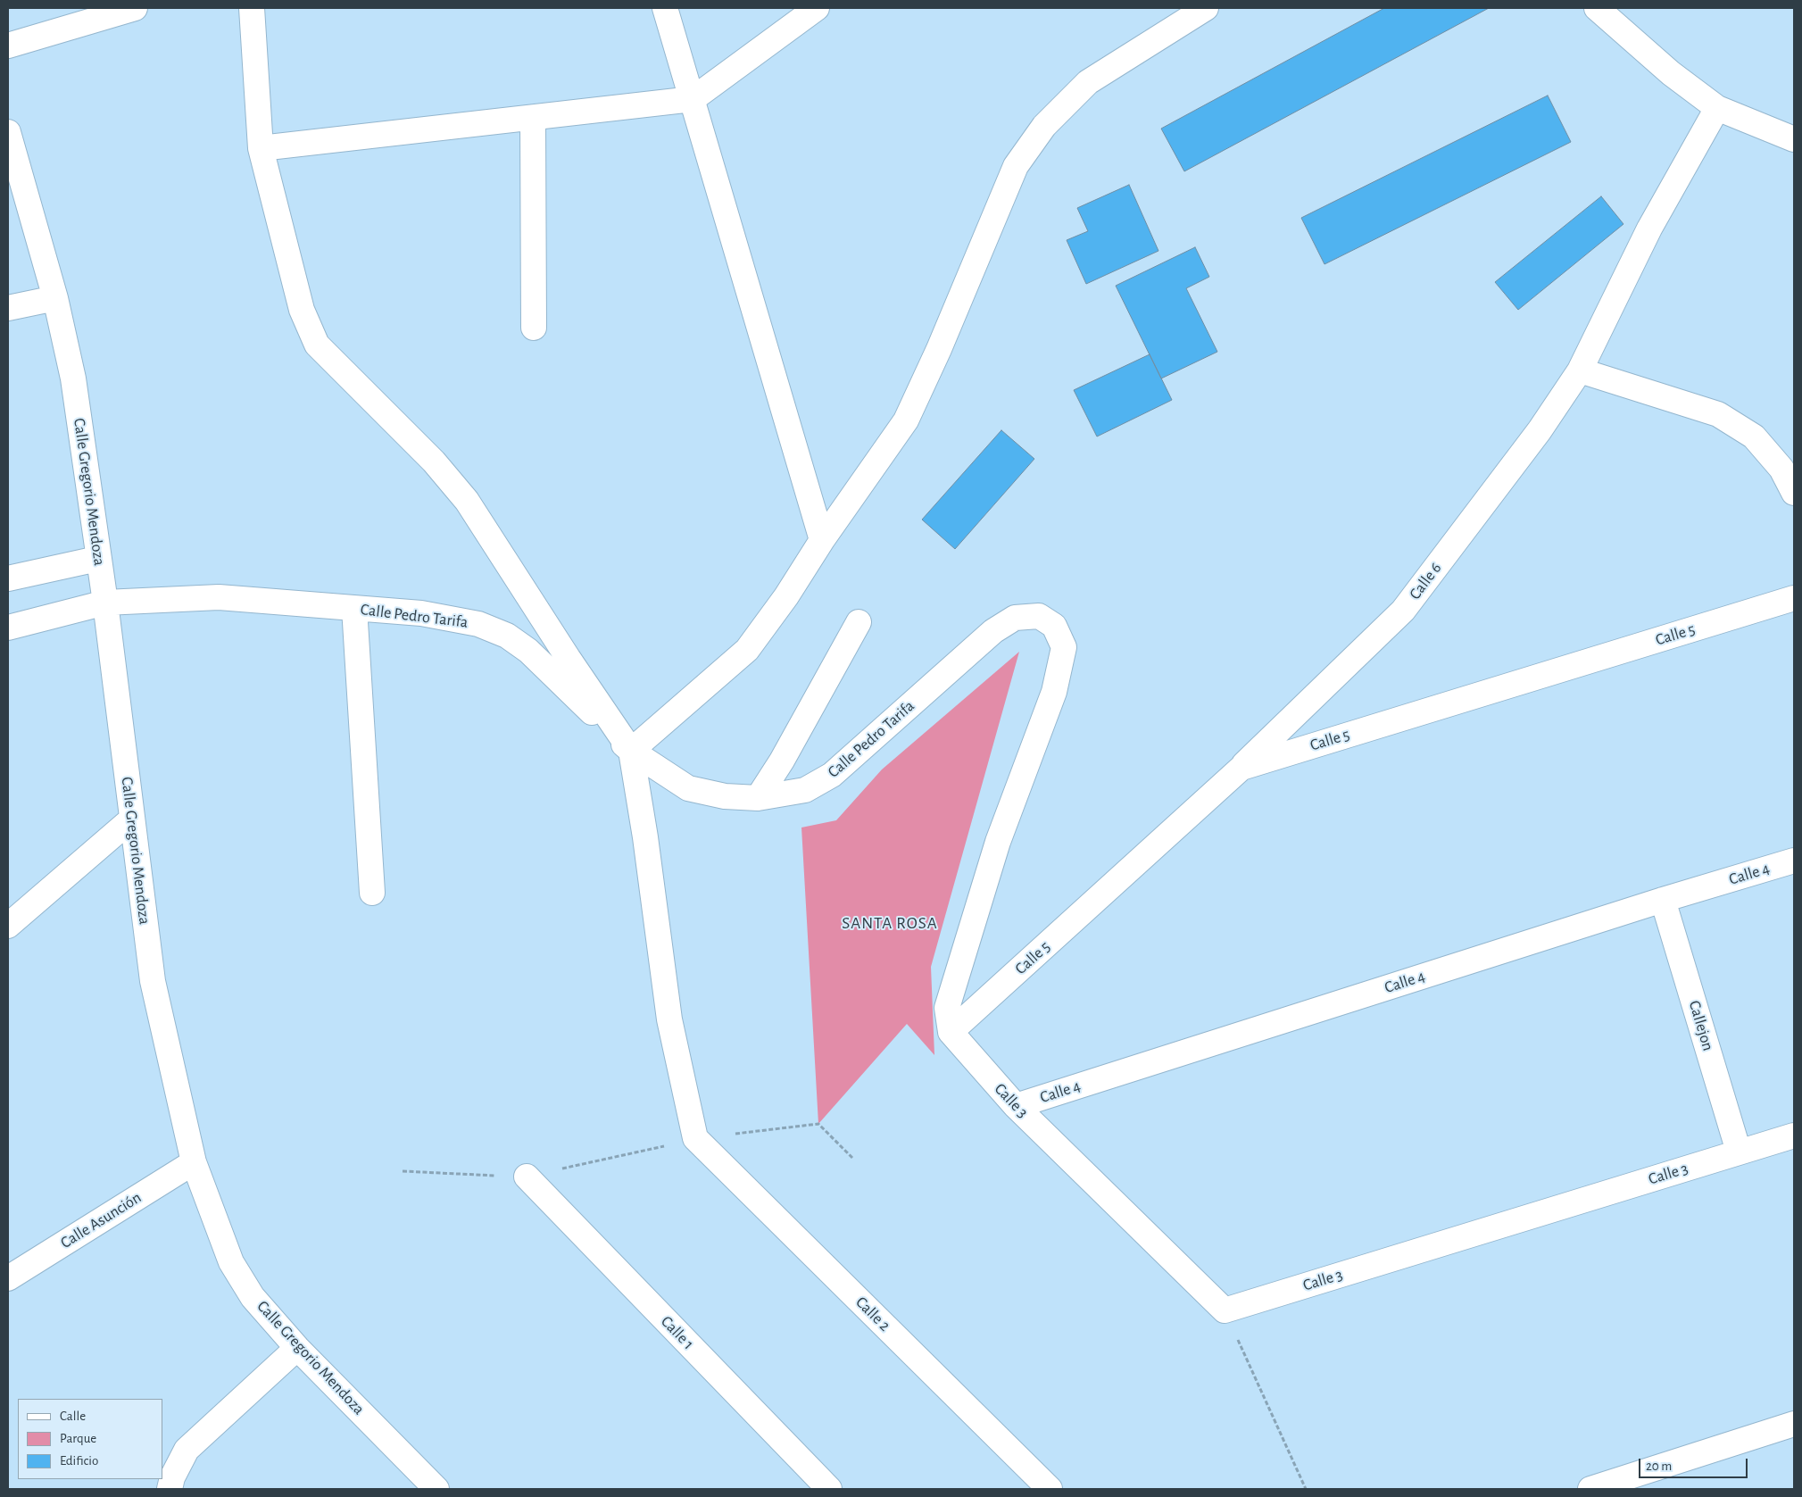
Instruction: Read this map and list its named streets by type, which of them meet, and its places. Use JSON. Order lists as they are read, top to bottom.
{
  "streets": {
    "street": [
      "Calle Gregorio Mendoza",
      "Calle 6",
      "Calle Pedro Tarifa",
      "Calle 5",
      "Calle 4",
      "Callejon",
      "Calle 3",
      "Calle Asunción",
      "Calle 2",
      "Calle 1"
    ]
  },
  "crossings": [
    ["Calle Gregorio Mendoza", "Calle Pedro Tarifa"],
    ["Calle Gregorio Mendoza", "Calle Asunción"],
    ["Calle 6", "Calle 5"],
    ["Calle Pedro Tarifa", "Calle 5"],
    ["Calle Pedro Tarifa", "Calle 3"],
    ["Calle 5", "Calle 3"],
    ["Calle 4", "Callejon"],
    ["Calle 4", "Calle 3"],
    ["Callejon", "Calle 3"]
  ],
  "districts": ["SANTA ROSA"],
  "legend": ["Calle", "Parque", "Edificio"],
  "scale_bar": "20 m"
}
